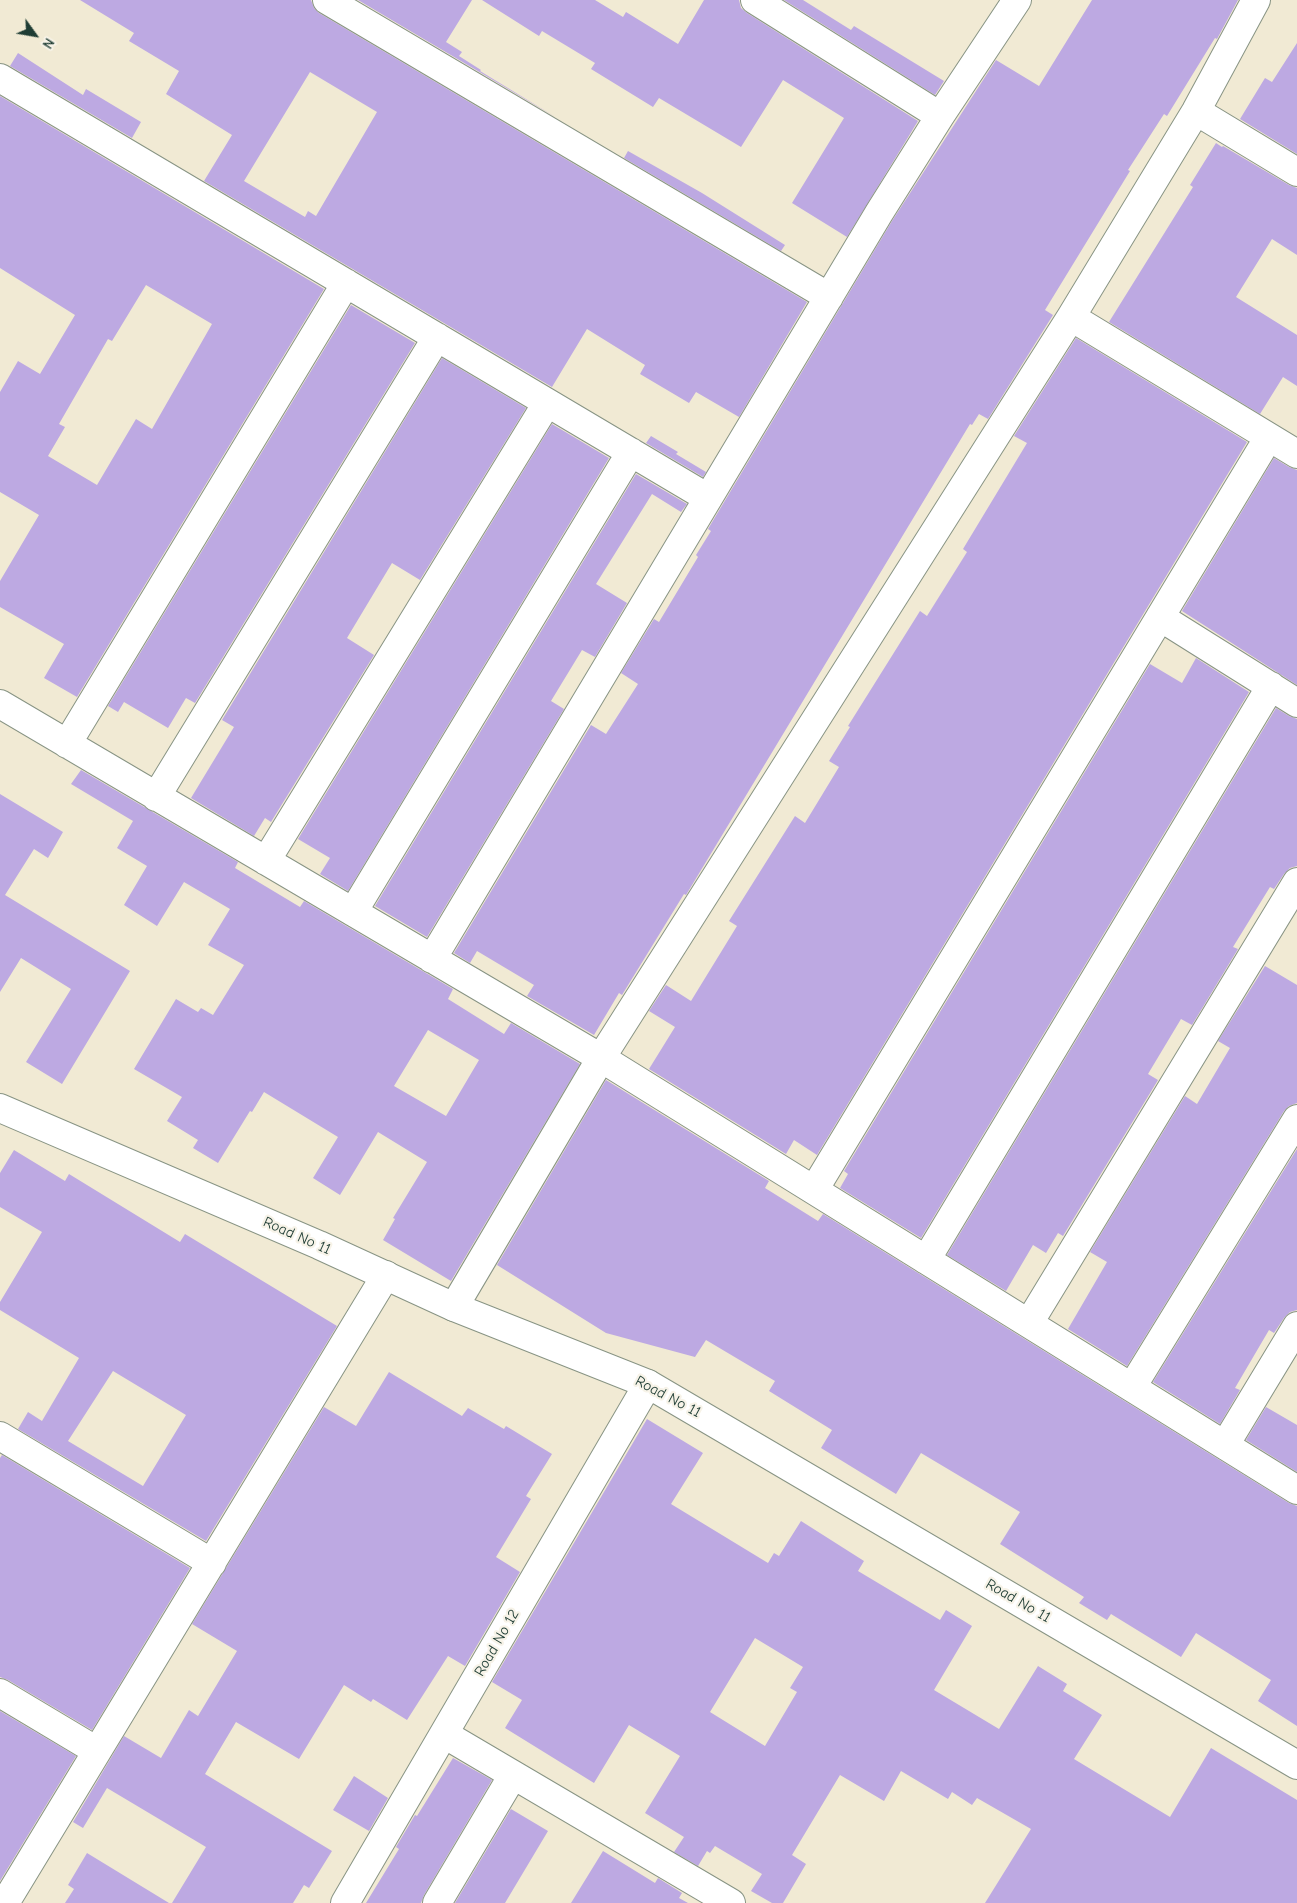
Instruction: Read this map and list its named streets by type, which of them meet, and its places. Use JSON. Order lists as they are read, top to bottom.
{
  "streets": {
    "street": ["Road No 11", "Road No 12"]
  },
  "crossings": [
    ["Road No 11", "Road No 12"]
  ],
  "north": "bottom right"
}
